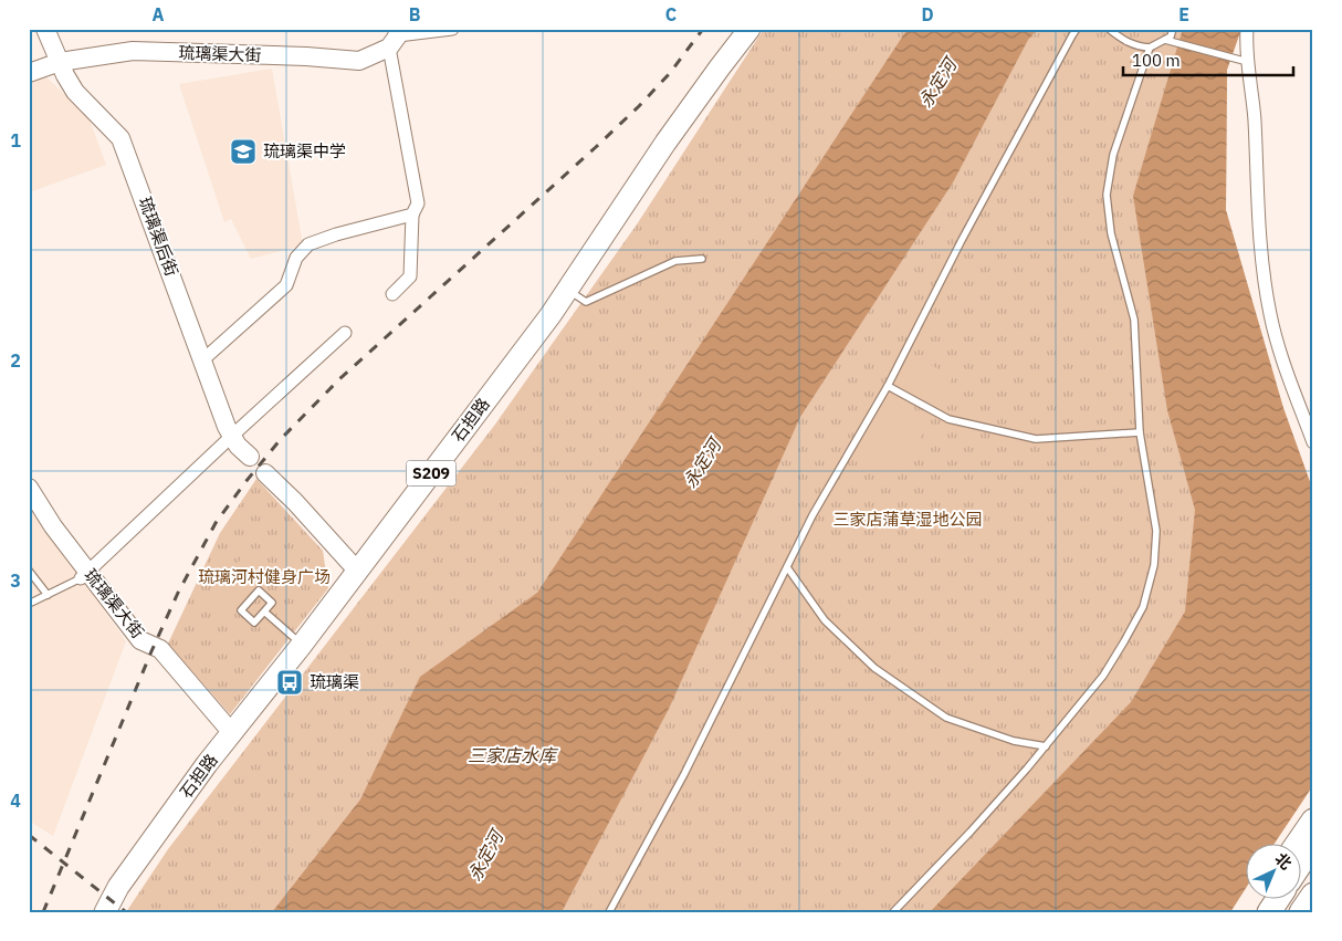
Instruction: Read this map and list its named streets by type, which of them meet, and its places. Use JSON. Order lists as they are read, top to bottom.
{
  "streets": {
    "main road": ["石担路", "S209"],
    "street": ["琉璃渠大街", "琉璃渠后街"]
  },
  "crossings": [
    ["琉璃渠大街", "琉璃渠后街"],
    ["琉璃渠大街", "石担路"]
  ],
  "water": ["永定河", "三家店水库"],
  "parks": ["三家店蒲草湿地公园", "琉璃河村健身广场"],
  "places": {
    "school or university": ["琉璃渠中学"],
    "bus stop": ["琉璃渠"]
  },
  "scale_bar": "100 m",
  "north": "top right",
  "grid": {
    "columns": [
      "A",
      "B",
      "C",
      "D",
      "E"
    ],
    "rows": [
      "1",
      "2",
      "3",
      "4"
    ]
  }
}
